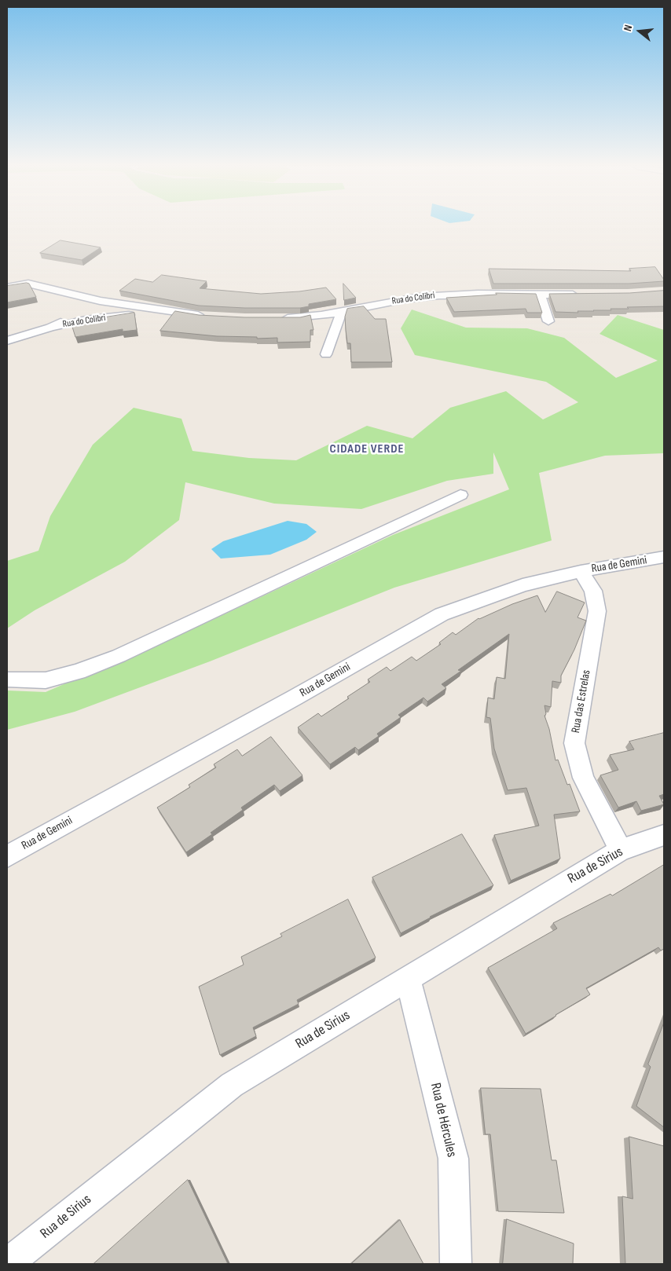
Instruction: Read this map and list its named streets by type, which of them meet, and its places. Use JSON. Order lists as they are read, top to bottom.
{
  "streets": {
    "street": [
      "Rua do Colibri",
      "Rua de Gemini",
      "Rua das Estrelas",
      "Rua de Sirius",
      "Rua de Hércules"
    ]
  },
  "crossings": [
    ["Rua de Gemini", "Rua das Estrelas"],
    ["Rua das Estrelas", "Rua de Sirius"],
    ["Rua de Sirius", "Rua de Hércules"]
  ],
  "districts": ["CIDADE VERDE"],
  "north": "left"
}
